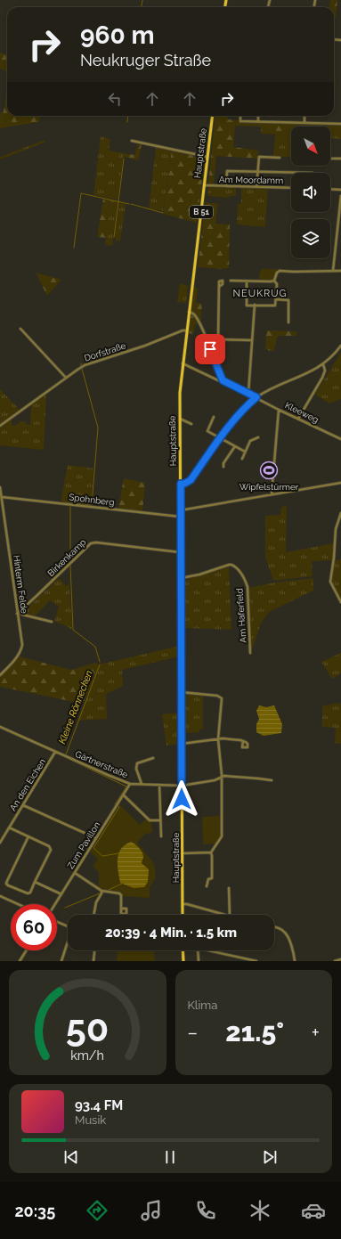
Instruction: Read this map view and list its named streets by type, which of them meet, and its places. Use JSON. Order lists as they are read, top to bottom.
{
  "streets": {
    "main road": ["Hauptstraße", "B 51"],
    "street": [
      "Am Moordamm",
      "Dorfstraße",
      "Kleeweg",
      "Spohnberg",
      "Birkenkamp",
      "Hinterm Felde",
      "Am Haferfeld",
      "Gärtnerstraße",
      "An den Eichen",
      "Zum Pavillon"
    ]
  },
  "crossings": [
    ["Hauptstraße", "Am Moordamm"],
    ["Hauptstraße", "Dorfstraße"],
    ["Hauptstraße", "Kleeweg"],
    ["Hauptstraße", "Spohnberg"],
    ["Hauptstraße", "Birkenkamp"],
    ["Hauptstraße", "Am Haferfeld"],
    ["Hauptstraße", "Gärtnerstraße"],
    ["Spohnberg", "Hinterm Felde"],
    ["Birkenkamp", "Hinterm Felde"],
    ["Gärtnerstraße", "An den Eichen"],
    ["Gärtnerstraße", "Zum Pavillon"]
  ],
  "districts": ["NEUKRUG"],
  "water": ["Kleine Rönnecken"],
  "places": {
    "sports": ["Wipfelstürmer"]
  },
  "north": "bottom right",
  "page": {
    "turn": ["960 m", "Neukruger Straße"],
    "limit": "60",
    "trip": "20:39 · 4 Min. · 1.5 km",
    "tile": "Klima",
    "heat": ["−", "21.5°", "+"],
    "song": ["93.4 FM", "Musik"],
    "tabs": "20:35",
    "gauge": ["50", "km/h"]
  }
}
